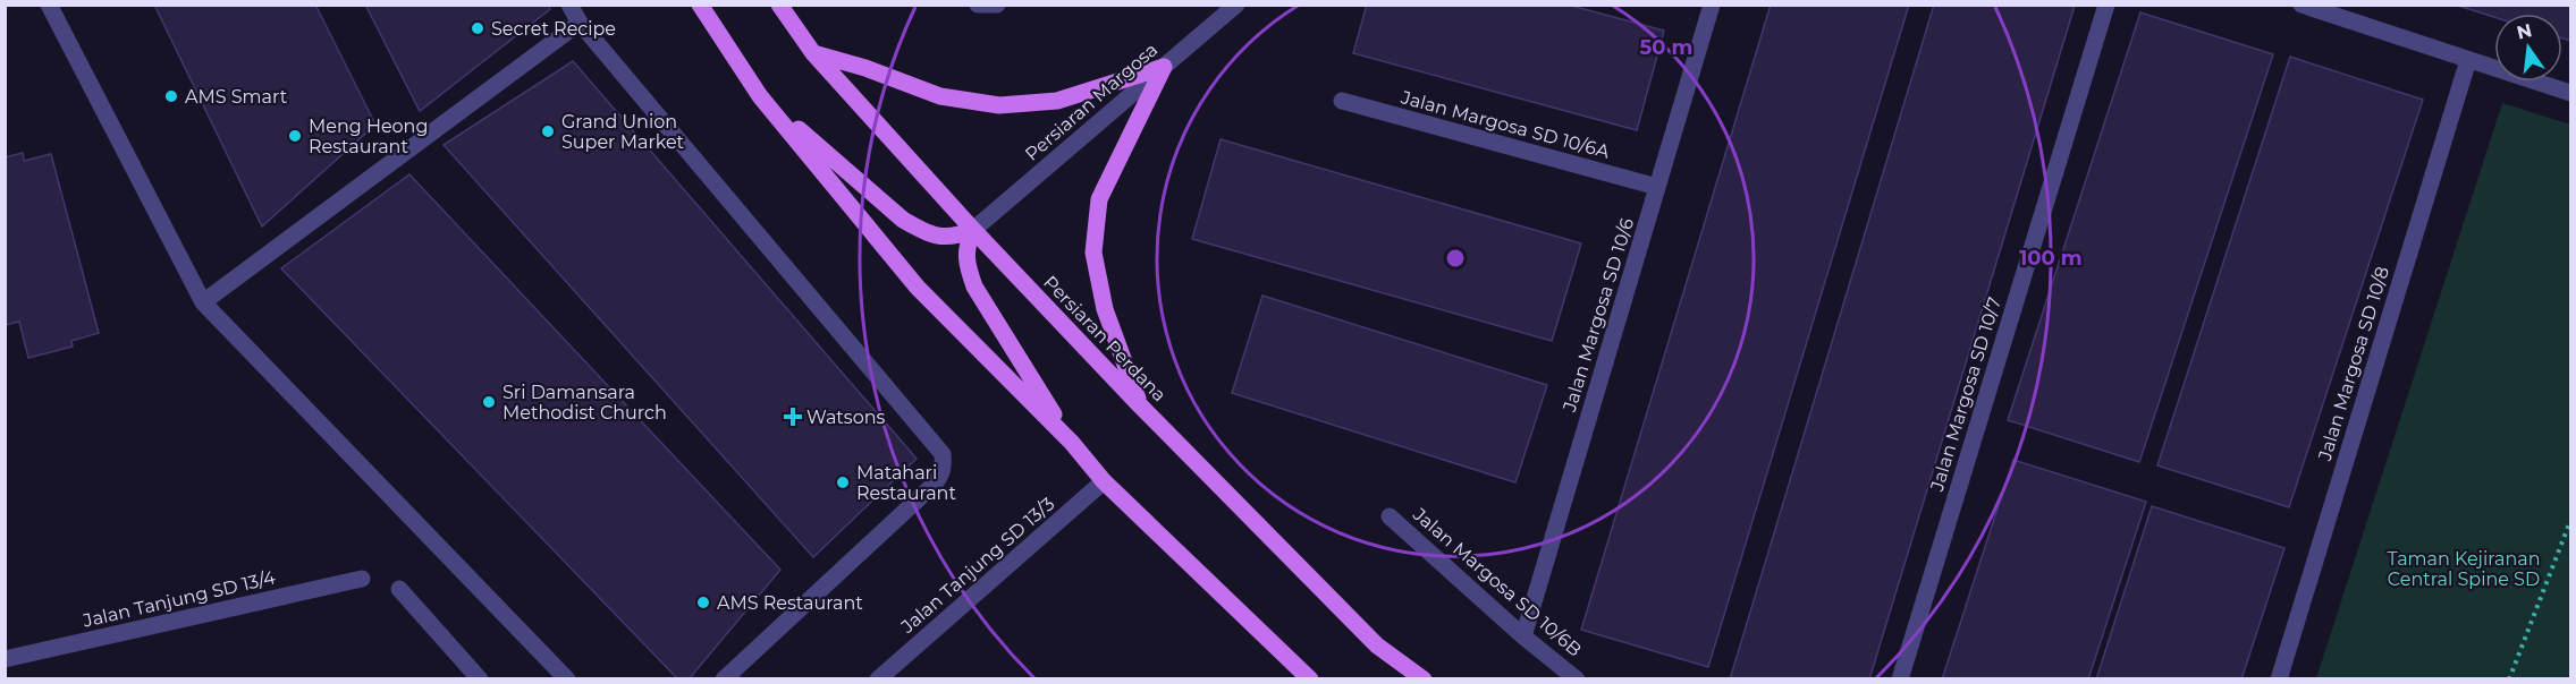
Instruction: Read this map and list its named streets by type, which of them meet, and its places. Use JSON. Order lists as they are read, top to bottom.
{
  "streets": {
    "main road": ["Persiaran Perdana"],
    "street": [
      "Persiaran Margosa",
      "Jalan Margosa SD 10/6A",
      "Jalan Margosa SD 10/6",
      "Jalan Margosa SD 10/8",
      "Jalan Margosa SD 10/7",
      "Jalan Tanjung SD 13/3",
      "Jalan Margosa SD 10/6B",
      "Jalan Tanjung SD 13/4"
    ]
  },
  "crossings": [
    ["Persiaran Margosa", "Persiaran Perdana"],
    ["Jalan Margosa SD 10/6A", "Jalan Margosa SD 10/6"],
    ["Jalan Margosa SD 10/6", "Jalan Margosa SD 10/6B"]
  ],
  "parks": ["Taman Kejiranan Central Spine SD"],
  "places": {
    "other": [
      "Secret Recipe",
      "AMS Smart",
      "Grand Union Super Market",
      "Meng Heong Restaurant",
      "Sri Damansara Methodist Church",
      "Matahari Restaurant",
      "AMS Restaurant"
    ],
    "health": ["Watsons"]
  },
  "north": "top",
  "rings": ["50 m", "100 m"]
}
